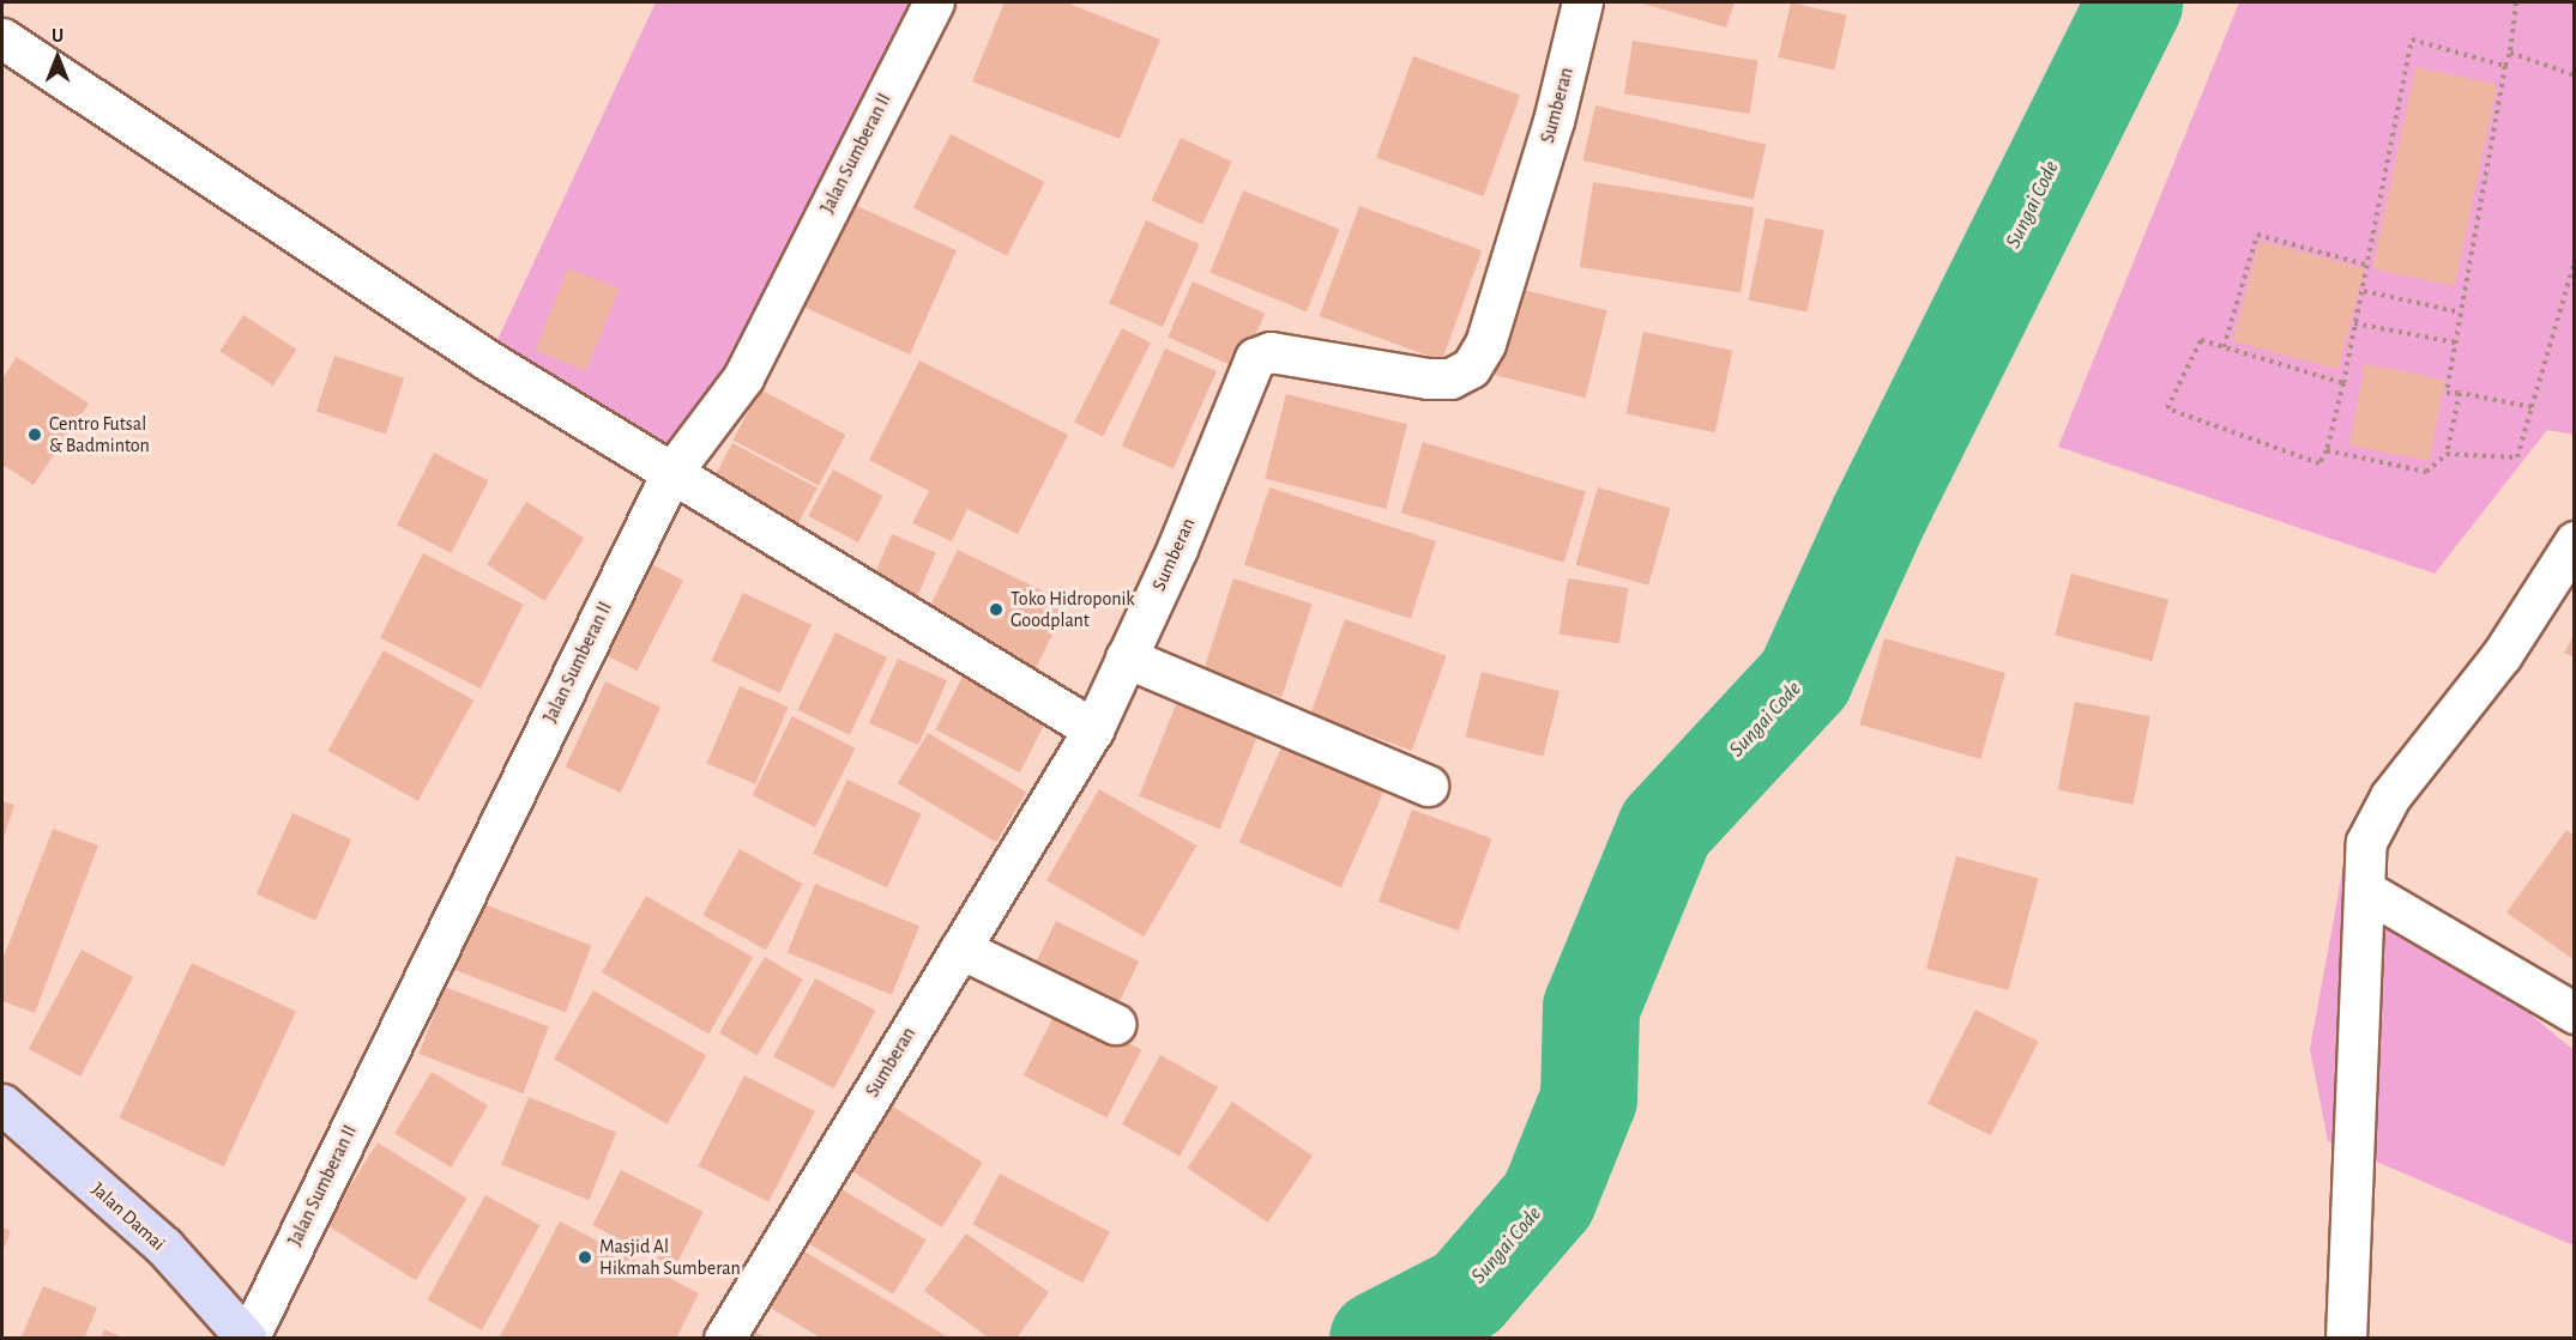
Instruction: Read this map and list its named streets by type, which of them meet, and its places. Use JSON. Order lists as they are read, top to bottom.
{
  "streets": {
    "main road": ["Jalan Damai"],
    "street": ["Sumberan", "Jalan Sumberan II"]
  },
  "crossings": [
    ["Jalan Sumberan II", "Jalan Damai"]
  ],
  "water": ["Sungai Code"],
  "places": ["Centro Futsal & Badminton", "Toko Hidroponik Goodplant", "Masjid Al Hikmah Sumberan"],
  "north": "top"
}
